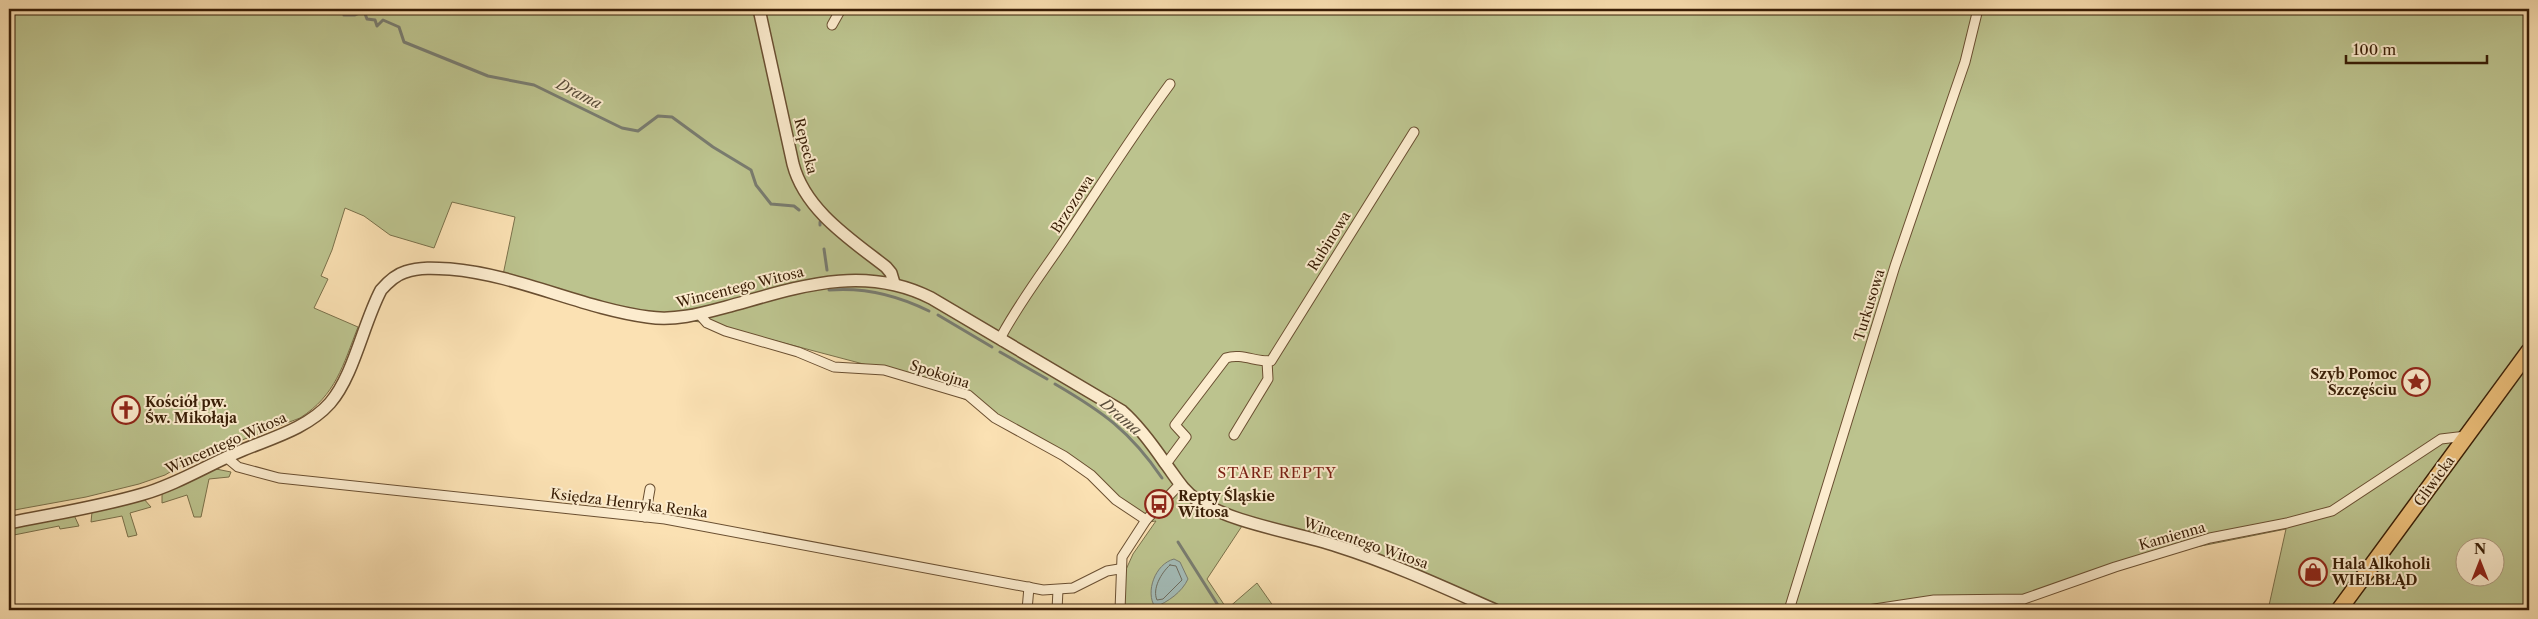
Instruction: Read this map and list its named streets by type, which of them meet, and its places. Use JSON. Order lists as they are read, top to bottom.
{
  "streets": {
    "main road": ["Gliwicka"],
    "street": [
      "Repecka",
      "Brzozowa",
      "Rubinowa",
      "Wincentego Witosa",
      "Turkusowa",
      "Spokojna",
      "Księdza Henryka Renka",
      "Kamienna"
    ]
  },
  "crossings": [
    ["Repecka", "Wincentego Witosa"],
    ["Brzozowa", "Wincentego Witosa"],
    ["Wincentego Witosa", "Spokojna"],
    ["Wincentego Witosa", "Księdza Henryka Renka"],
    ["Gliwicka", "Kamienna"]
  ],
  "districts": ["STARE REPTY"],
  "water": ["Drama"],
  "places": {
    "place": ["Szyb Pomoc Szczęściu"],
    "church": ["Kościół pw. Św. Mikołaja"],
    "bus stop": ["Repty Śląskie Witosa"],
    "shop": ["Hala Alkoholi WIELBŁĄD"]
  },
  "scale_bar": "100 m",
  "north": "top"
}
